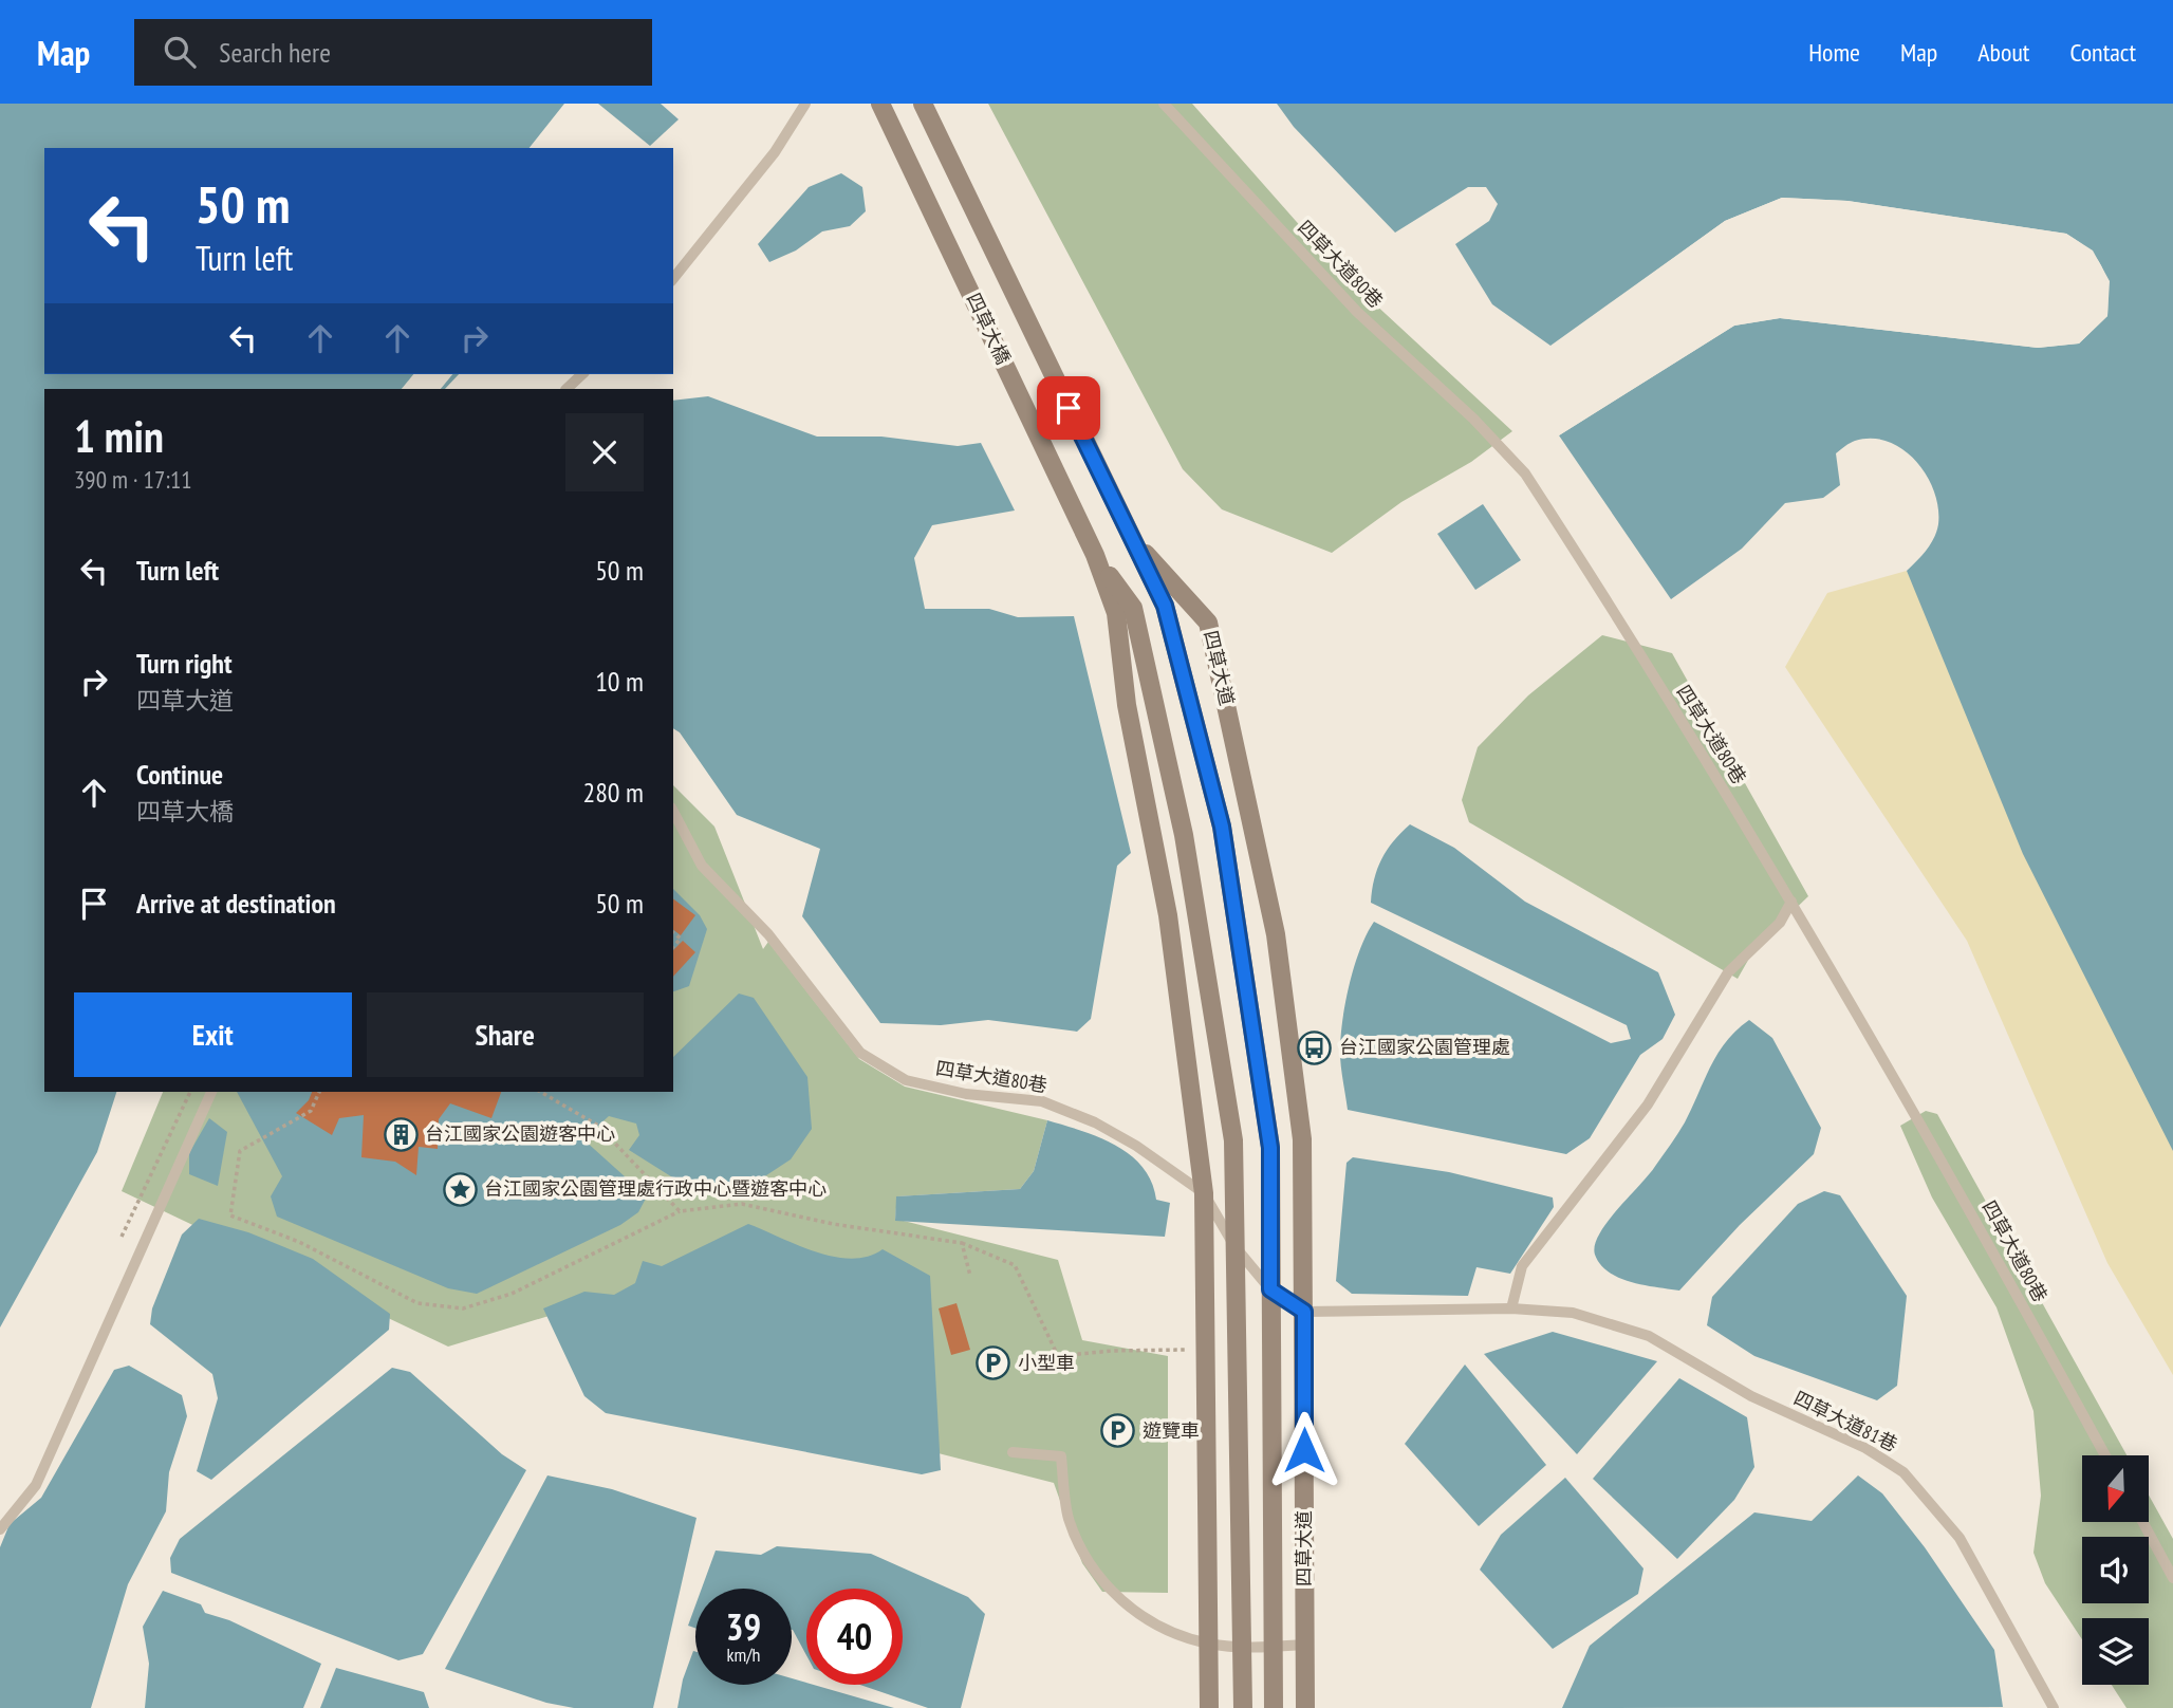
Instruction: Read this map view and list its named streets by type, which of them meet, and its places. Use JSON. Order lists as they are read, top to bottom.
{
  "streets": {
    "street": ["四草大橋", "四草大道"],
    "lane": ["四草大道80巷", "四草大道81巷"]
  },
  "crossings": [
    ["四草大道80巷", "四草大道"],
    ["四草大道80巷", "四草大道81巷"],
    ["四草大橋", "四草大道"],
    ["四草大道", "四草大道81巷"]
  ],
  "places": {
    "bus stop": ["台江國家公園管理處"],
    "building": ["台江國家公園遊客中心"],
    "place": ["台江國家公園管理處行政中心暨遊客中心"],
    "parking": ["小型車", "遊覽車"]
  },
  "north": "bottom",
  "page": {
    "header": "Map",
    "search": "Search here",
    "nav": [
      "Home",
      "Map",
      "About",
      "Contact"
    ],
    "turn": ["50 m", "Turn left"],
    "heading": ["1 min", "390 m · 17:11"],
    "list": [
      {
        "name": "Turn left",
        "value": "50 m"
      },
      {
        "name": "Turn right",
        "note": "四草大道",
        "value": "10 m"
      },
      {
        "name": "Continue",
        "note": "四草大橋",
        "value": "280 m"
      },
      {
        "name": "Arrive at destination",
        "value": "50 m"
      }
    ],
    "buttons": ["Exit", "Share"],
    "speed": "39 km/h",
    "limit": "40"
  }
}
